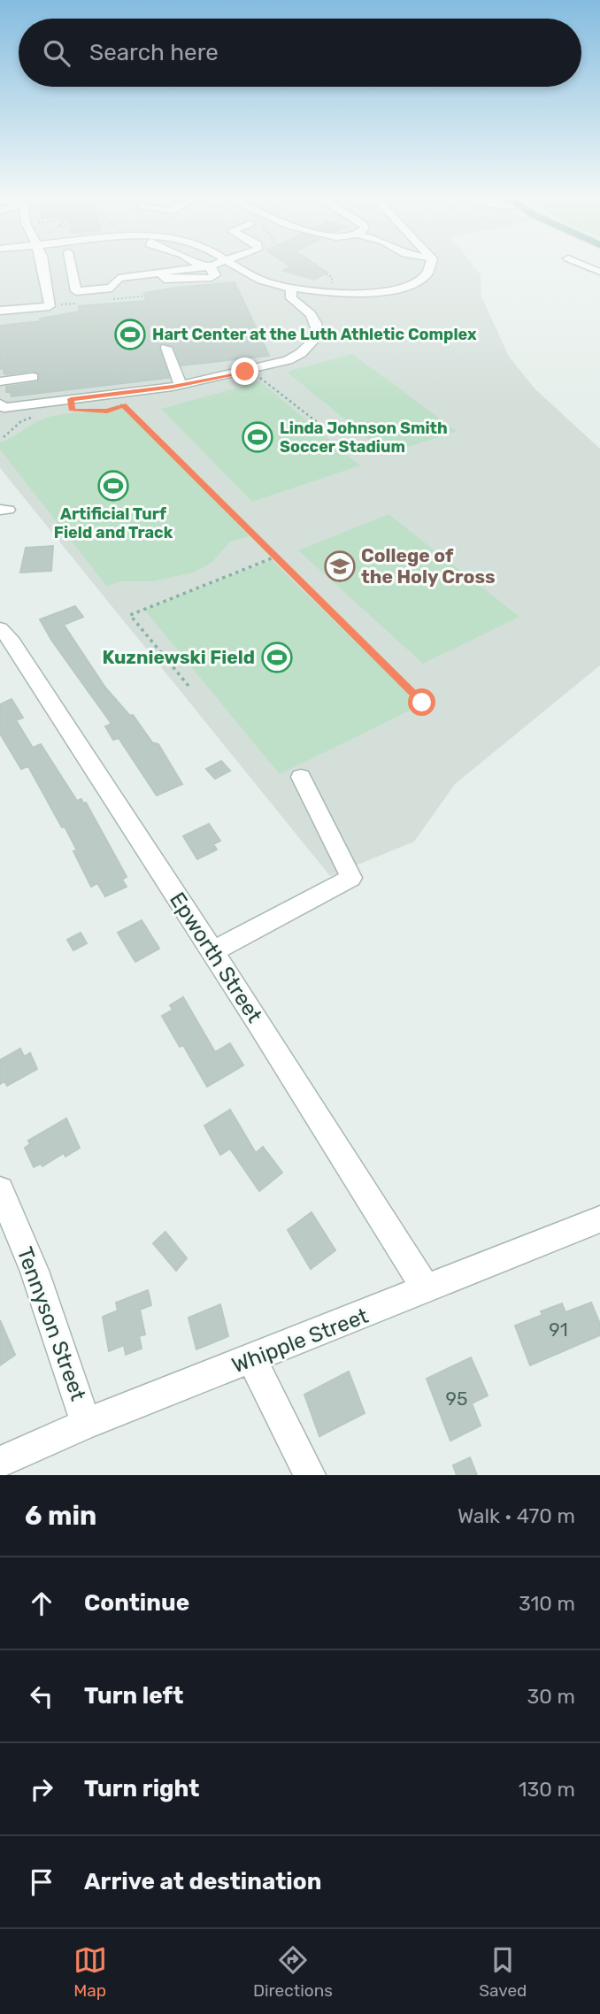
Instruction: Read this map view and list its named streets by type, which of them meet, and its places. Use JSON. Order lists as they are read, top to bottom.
{
  "streets": {
    "street": ["Epworth Street", "Tennyson Street", "Whipple Street"]
  },
  "crossings": [
    ["Epworth Street", "Whipple Street"],
    ["Tennyson Street", "Whipple Street"]
  ],
  "places": {
    "sports": [
      "Hart Center at the Luth Athletic Complex",
      "Linda Johnson Smith Soccer Stadium",
      "Artificial Turf Field and Track",
      "Kuzniewski Field"
    ],
    "school or university": ["College of the Holy Cross"]
  },
  "house_numbers": ["91", "95"],
  "page": {
    "search": "Search here",
    "heading": ["6 min", "Walk · 470 m"],
    "list": [
      ["Continue", "310 m"],
      ["Turn left", "30 m"],
      ["Turn right", "130 m"],
      "Arrive at destination"
    ],
    "nav": ["Map", "Directions", "Saved"]
  }
}
